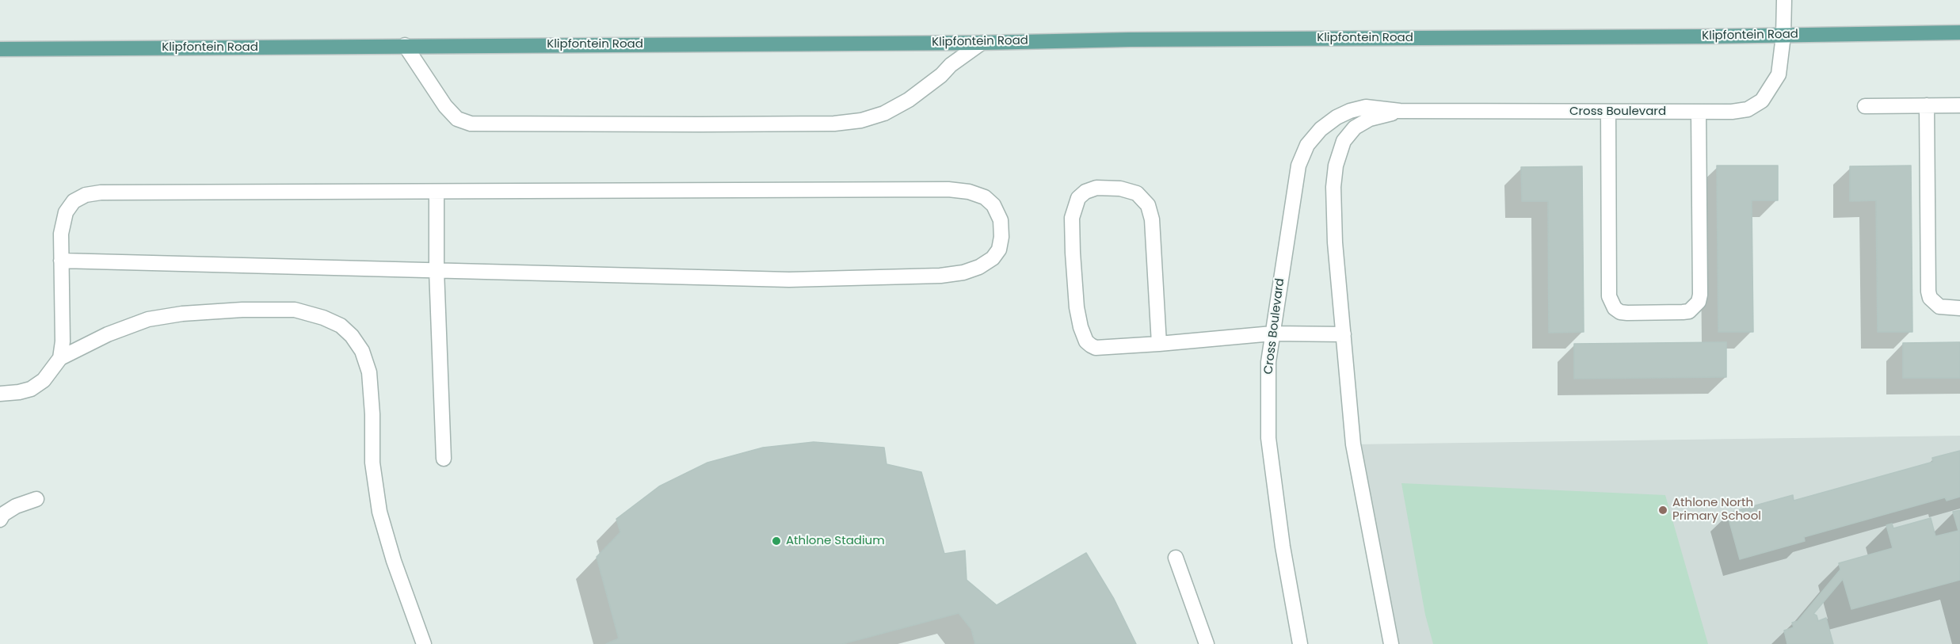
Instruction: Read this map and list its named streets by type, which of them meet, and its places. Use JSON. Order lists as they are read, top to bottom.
{
  "streets": {
    "main road": ["Klipfontein Road"],
    "street": ["Cross Boulevard"]
  },
  "crossings": [
    ["Klipfontein Road", "Cross Boulevard"]
  ],
  "places": ["Athlone North Primary School", "Athlone Stadium"]
}
